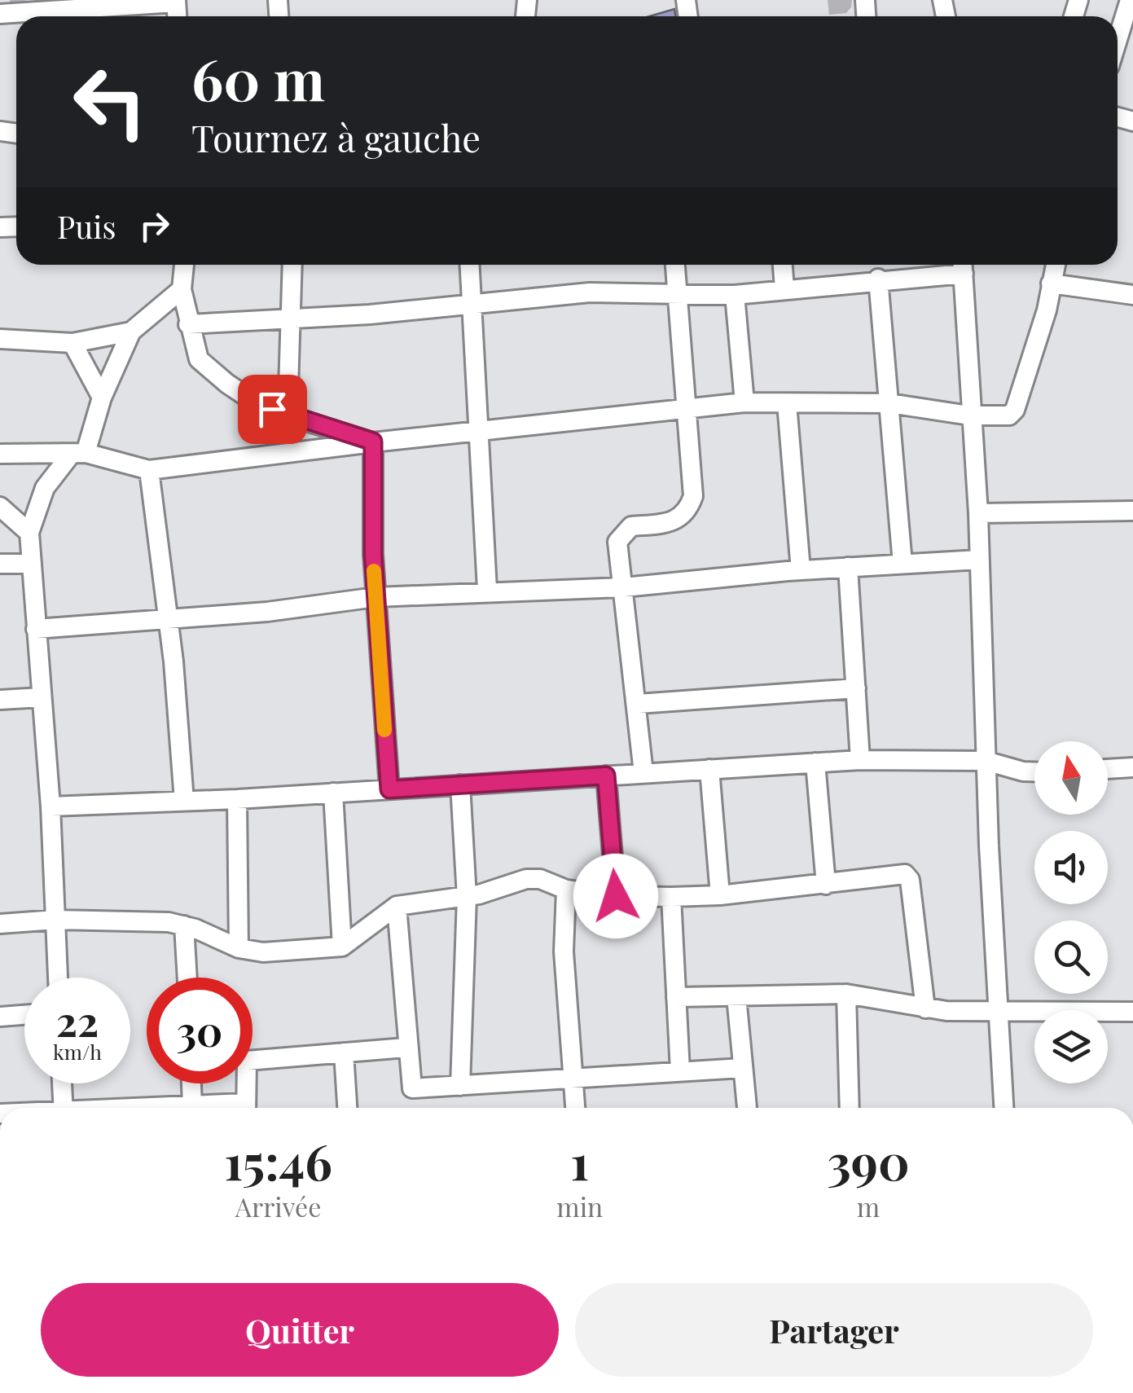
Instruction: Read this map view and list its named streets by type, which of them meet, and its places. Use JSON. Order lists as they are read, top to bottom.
{
  "north": "top",
  "page": {
    "turn": ["60 m", "Tournez à gauche"],
    "then": "Puis",
    "speed": "22 km/h",
    "limit": "30",
    "eta": [
      "15:46",
      "Arrivée",
      "1",
      "min",
      "390",
      "m"
    ],
    "buttons": ["Quitter", "Partager"]
  }
}
